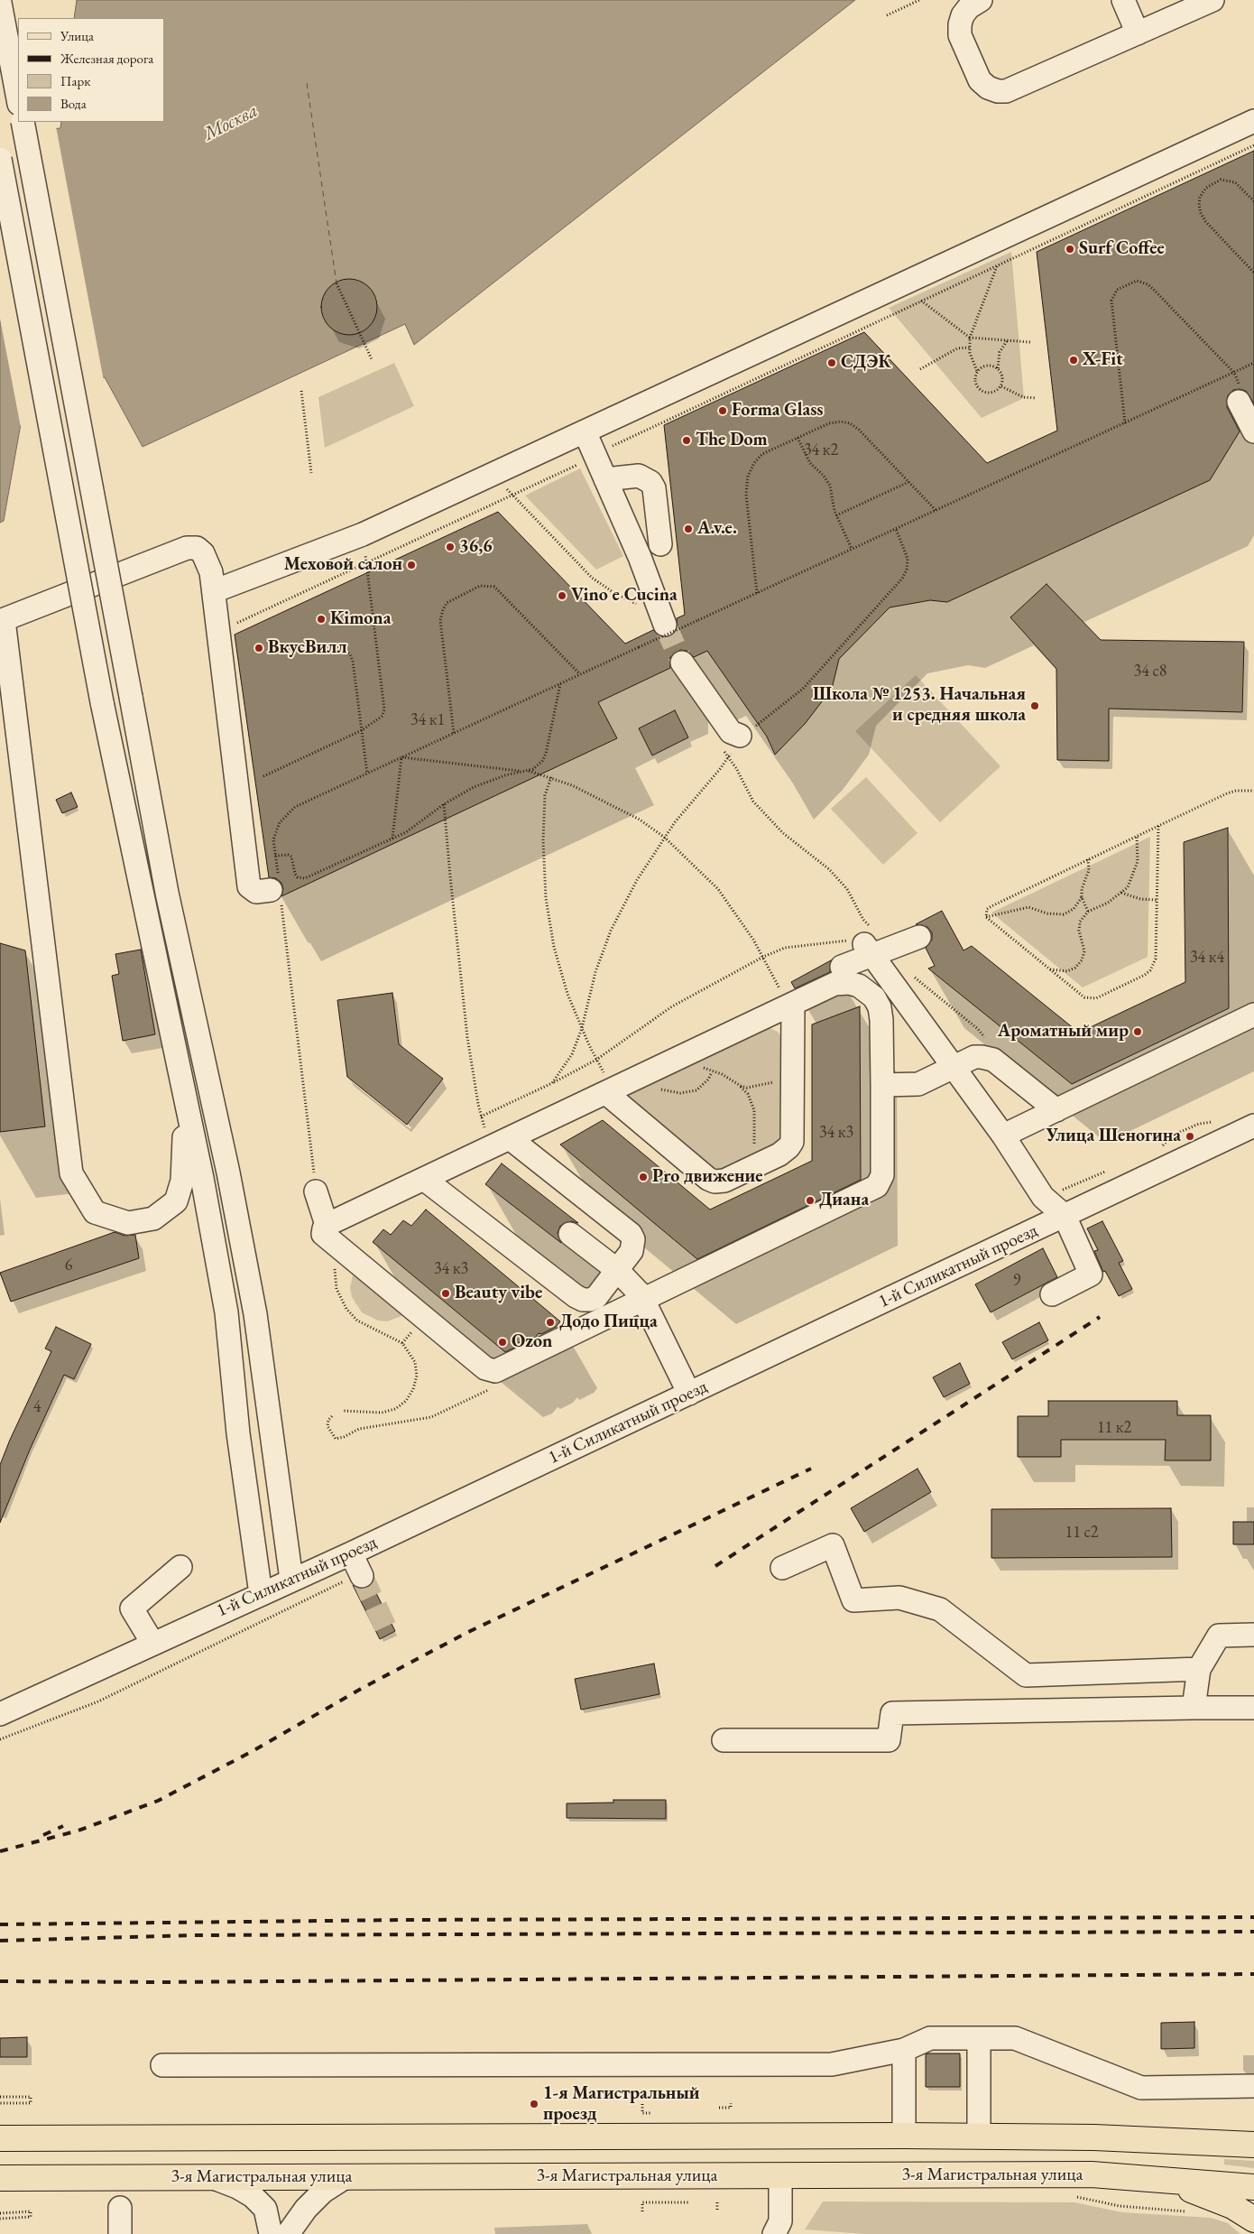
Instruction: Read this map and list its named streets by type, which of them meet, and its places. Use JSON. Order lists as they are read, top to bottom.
{
  "streets": {
    "main road": ["3-я Магистральная улица"],
    "street": ["1-й Силикатный проезд"]
  },
  "water": ["Москва"],
  "places": [
    "Surf Coffee",
    "X-Fit",
    "СДЭК",
    "Forma Glass",
    "The Dom",
    "A.v.e.",
    "36,6",
    "Меховой салон",
    "Vino e Cucina",
    "Kimona",
    "ВкусВилл",
    "Школа № 1253. Начальная и средняя школа",
    "Ароматный мир",
    "Улица Шеногина",
    "Pro движение",
    "Диана",
    "Beauty vibe",
    "Додо Пицца",
    "Ozon",
    "1-я Магистральный проезд"
  ],
  "house_numbers": [
    "34 к2",
    "34 с8",
    "34 к1",
    "34 к4",
    "34 к3",
    "6",
    "34 к3",
    "9",
    "4",
    "11 к2",
    "11 с2"
  ],
  "legend": [
    "Улица",
    "Железная дорога",
    "Парк",
    "Вода"
  ]
}
